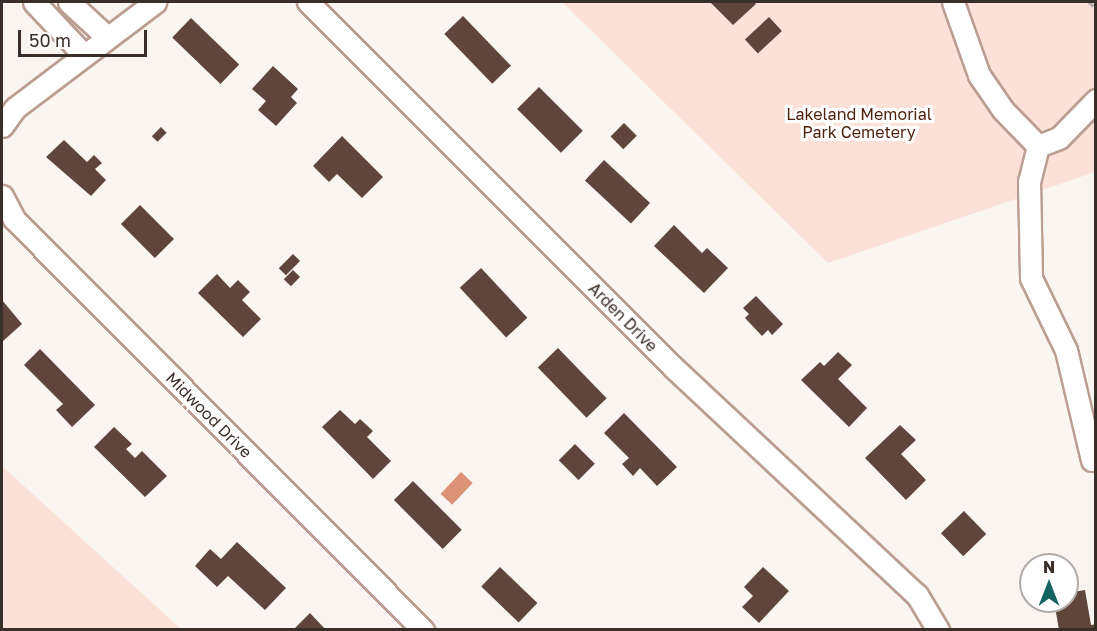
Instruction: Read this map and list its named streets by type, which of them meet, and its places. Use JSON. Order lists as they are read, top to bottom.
{
  "streets": {
    "street": ["Arden Drive", "Midwood Drive"]
  },
  "parks": ["Lakeland Memorial Park Cemetery"],
  "scale_bar": "50 m",
  "north": "top"
}
